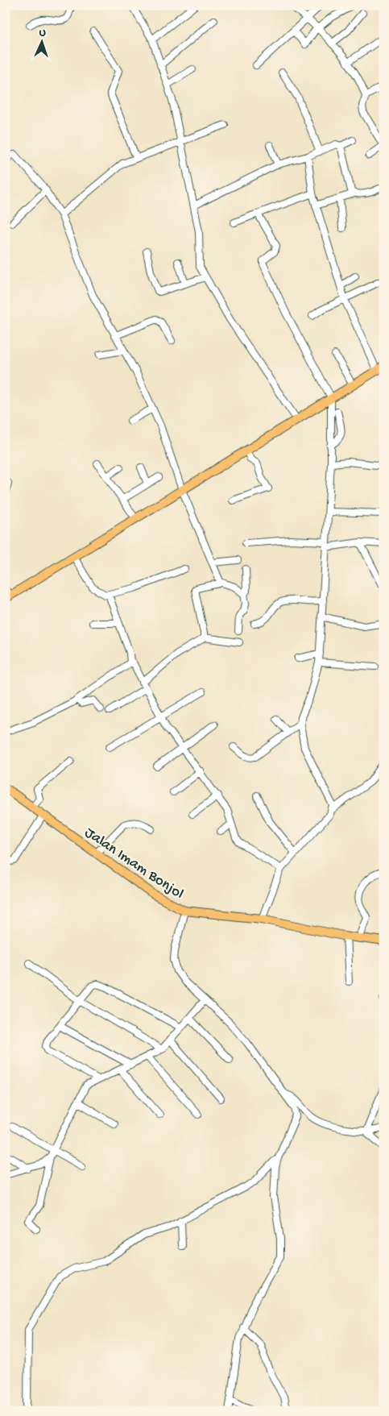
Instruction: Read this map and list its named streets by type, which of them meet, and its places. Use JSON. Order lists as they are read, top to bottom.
{
  "streets": {
    "main road": ["Jalan Imam Bonjol"]
  },
  "north": "top"
}
